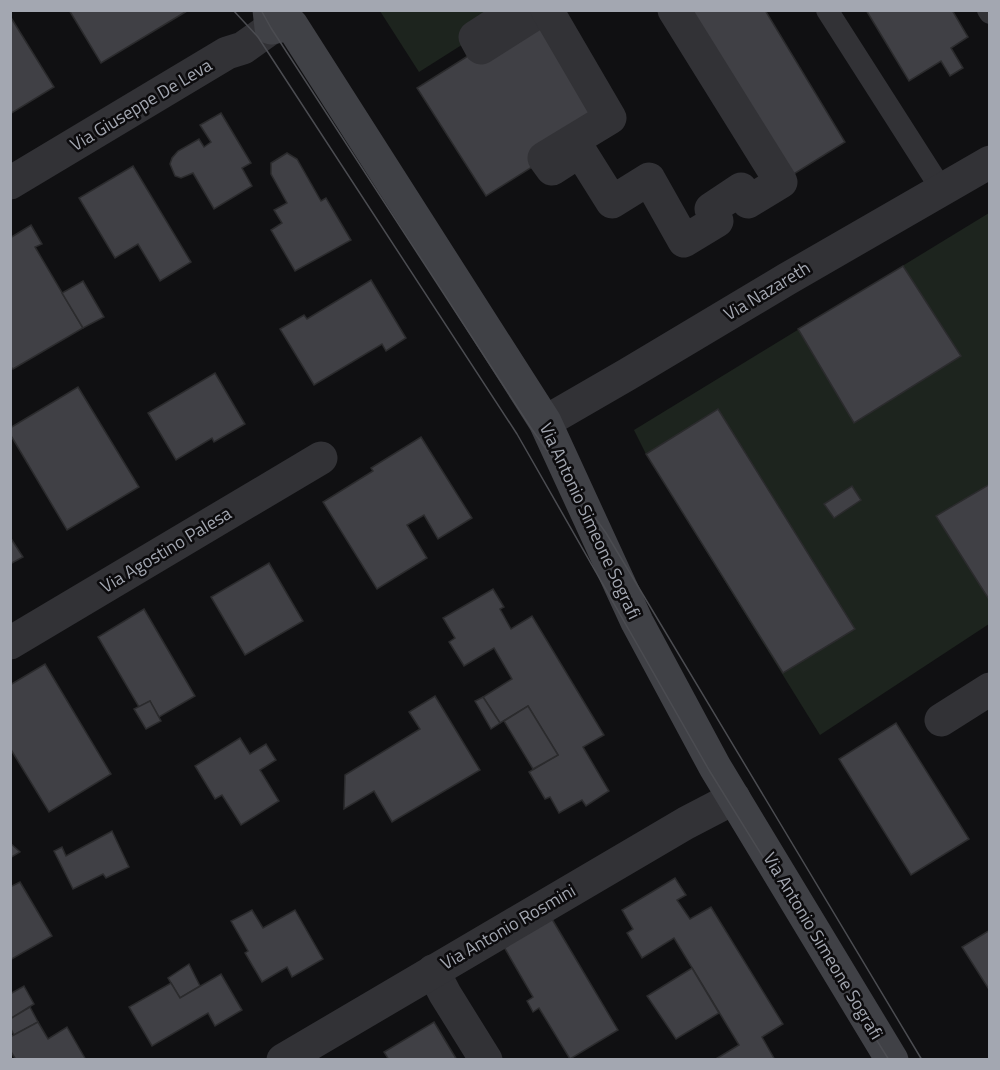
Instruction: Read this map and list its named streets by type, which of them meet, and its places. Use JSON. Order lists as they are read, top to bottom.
{
  "streets": {
    "street": [
      "Via Giuseppe De Leva",
      "Via Nazareth",
      "Via Antonio Simeone Sografi",
      "Via Agostino Palesa",
      "Via Antonio Rosmini"
    ]
  },
  "crossings": [
    ["Via Giuseppe De Leva", "Via Antonio Simeone Sografi"],
    ["Via Nazareth", "Via Antonio Simeone Sografi"],
    ["Via Antonio Simeone Sografi", "Via Antonio Rosmini"]
  ]
}
